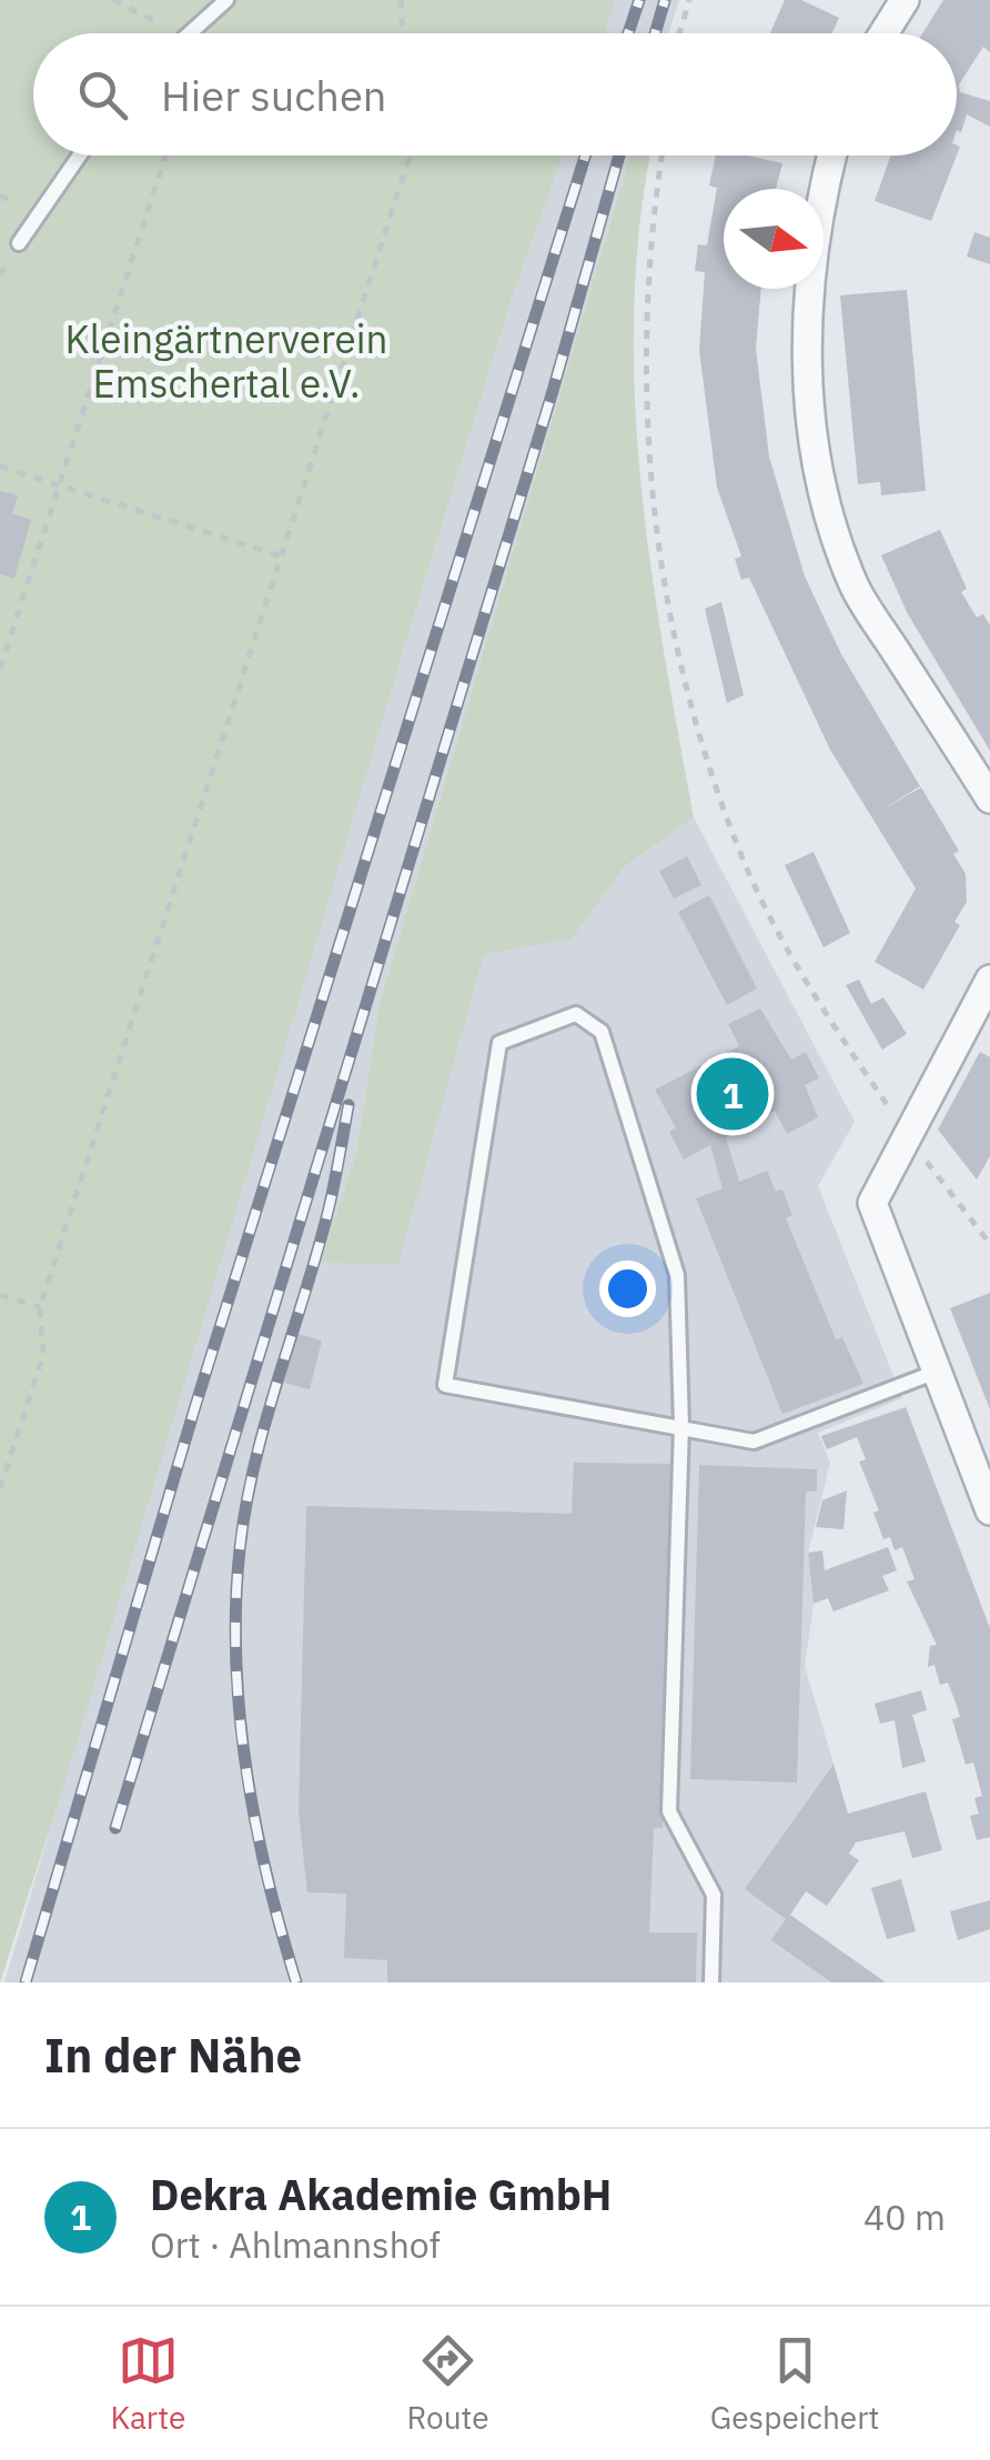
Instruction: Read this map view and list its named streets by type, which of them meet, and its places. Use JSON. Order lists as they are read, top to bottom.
{
  "parks": ["Kleingärtnerverein Emschertal e.V."],
  "north": "right",
  "page": {
    "search": "Hier suchen",
    "pins": "1",
    "heading": "In der Nähe",
    "list": [
      {
        "mark": "1",
        "name": "Dekra Akademie GmbH",
        "note": "Ort · Ahlmannshof",
        "value": "40 m"
      }
    ],
    "nav": ["Karte", "Route", "Gespeichert"]
  }
}
